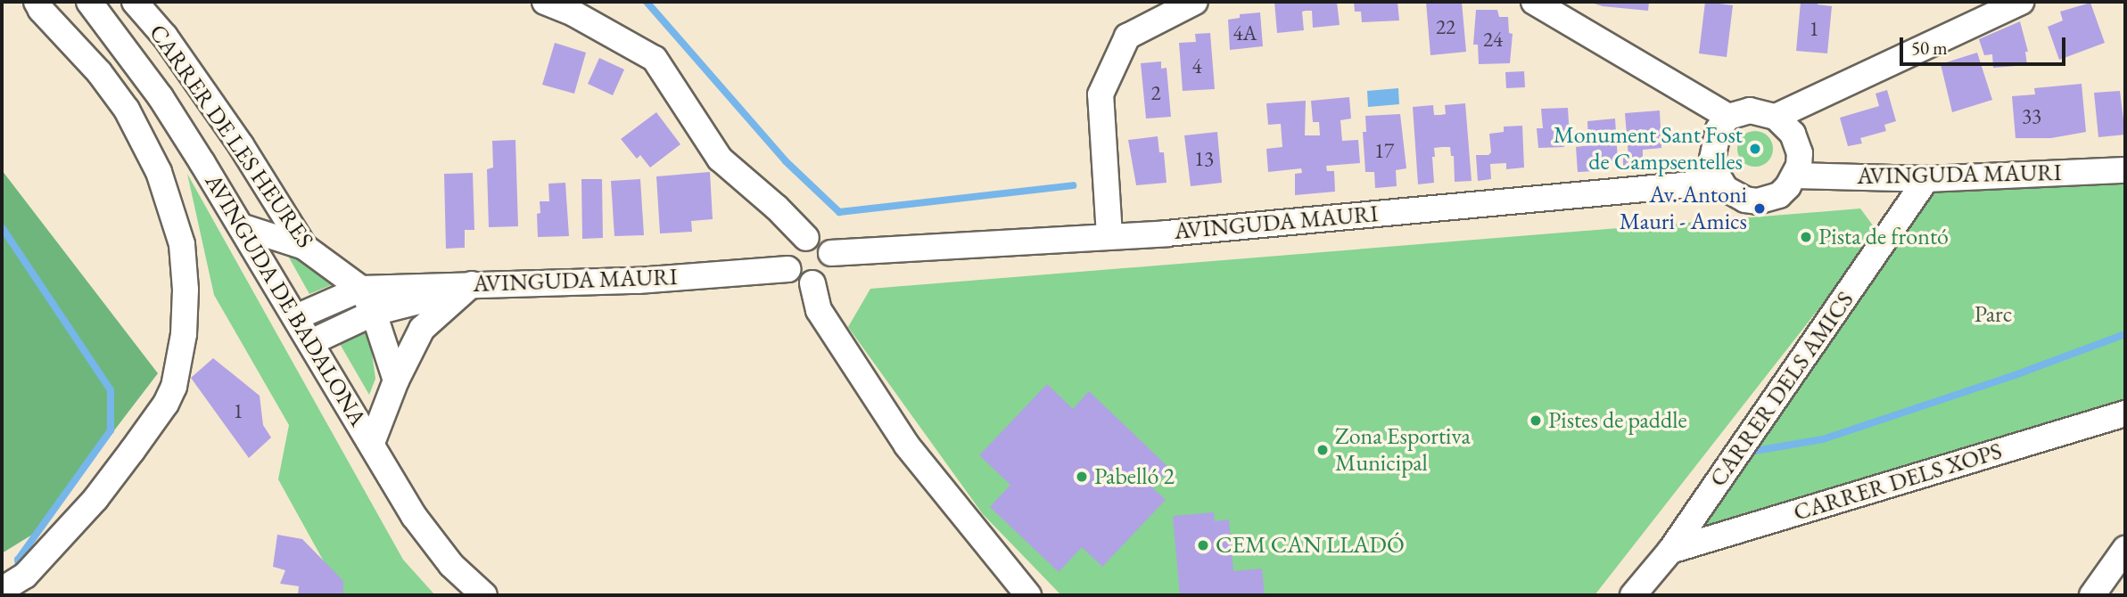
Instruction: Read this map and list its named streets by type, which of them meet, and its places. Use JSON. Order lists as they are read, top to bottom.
{
  "streets": {
    "street": [
      "CARRER DE LES HEURES",
      "AVINGUDA MAURI",
      "AVINGUDA DE BADALONA",
      "CARRER DELS AMICS",
      "CARRER DELS XOPS"
    ]
  },
  "crossings": [
    ["CARRER DE LES HEURES", "AVINGUDA MAURI"],
    ["AVINGUDA MAURI", "CARRER DELS AMICS"],
    ["CARRER DELS AMICS", "CARRER DELS XOPS"]
  ],
  "parks": ["Parc"],
  "places": [
    "Monument Sant Fost de Campsentelles",
    "Av. Antoni Mauri - Amics",
    "Pista de frontó",
    "Pistes de paddle",
    "Zona Esportiva Municipal",
    "Pabelló 2",
    "CEM CAN LLADÓ"
  ],
  "house_numbers": [
    "22",
    "1",
    "4A",
    "24",
    "4",
    "2",
    "33",
    "17",
    "13",
    "1"
  ],
  "scale_bar": "50 m"
}
